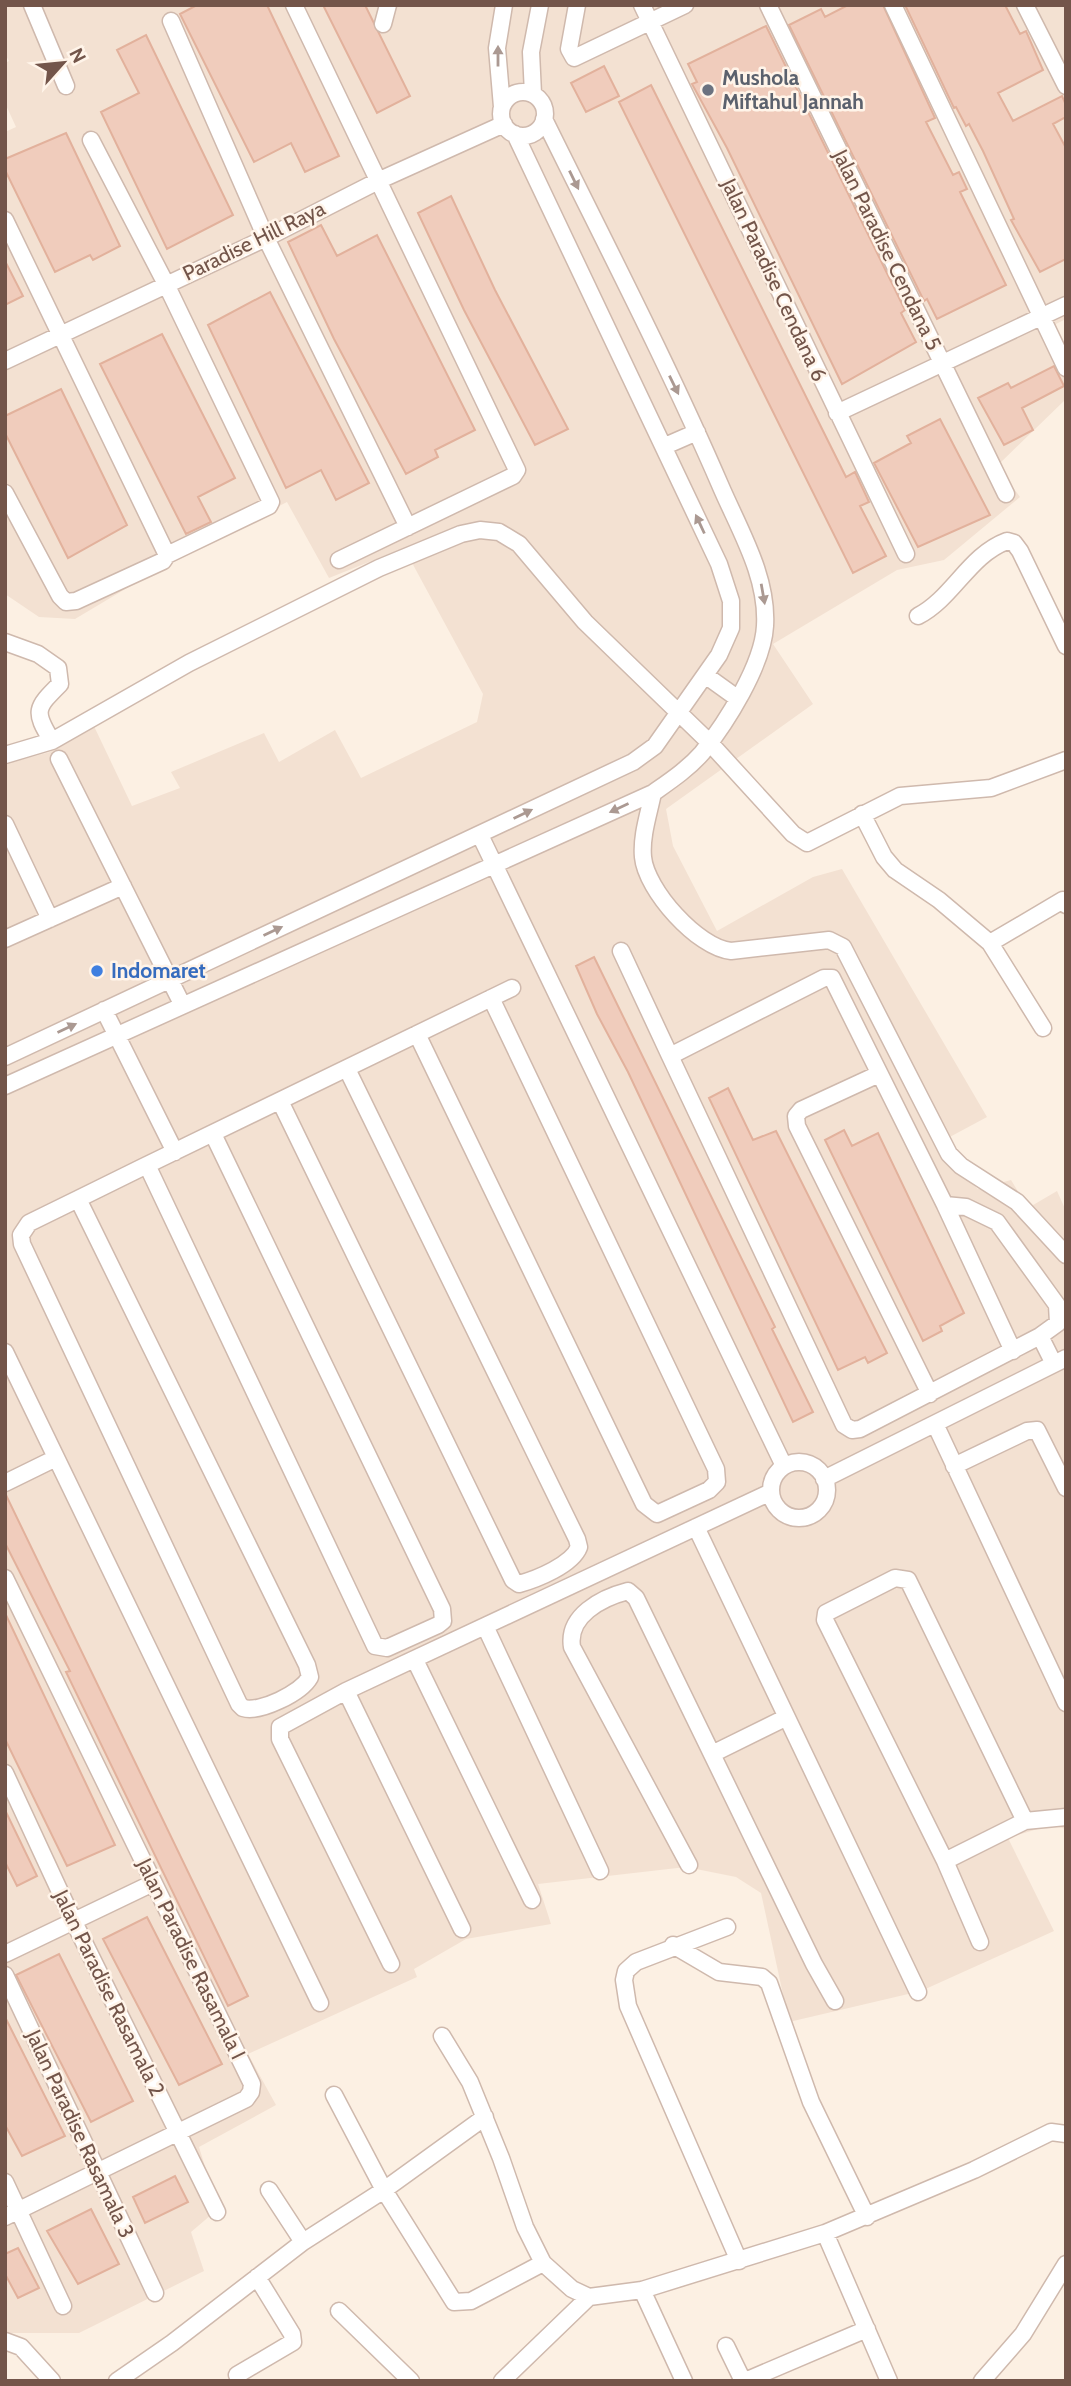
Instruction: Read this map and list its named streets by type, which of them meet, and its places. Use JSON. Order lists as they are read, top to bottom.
{
  "streets": {
    "street": [
      "Paradise Hill Raya",
      "Jalan Paradise Cendana 5",
      "Jalan Paradise Cendana 6",
      "Jalan Paradise Rasamala I",
      "Jalan Paradise Rasamala 2",
      "Jalan Paradise Rasamala 3"
    ]
  },
  "crossings": [
    ["Jalan Paradise Rasamala I", "Jalan Paradise Rasamala 2"],
    ["Jalan Paradise Rasamala I", "Jalan Paradise Rasamala 3"]
  ],
  "places": ["Mushola Miftahul Jannah", "Indomaret"],
  "north": "top right"
}
